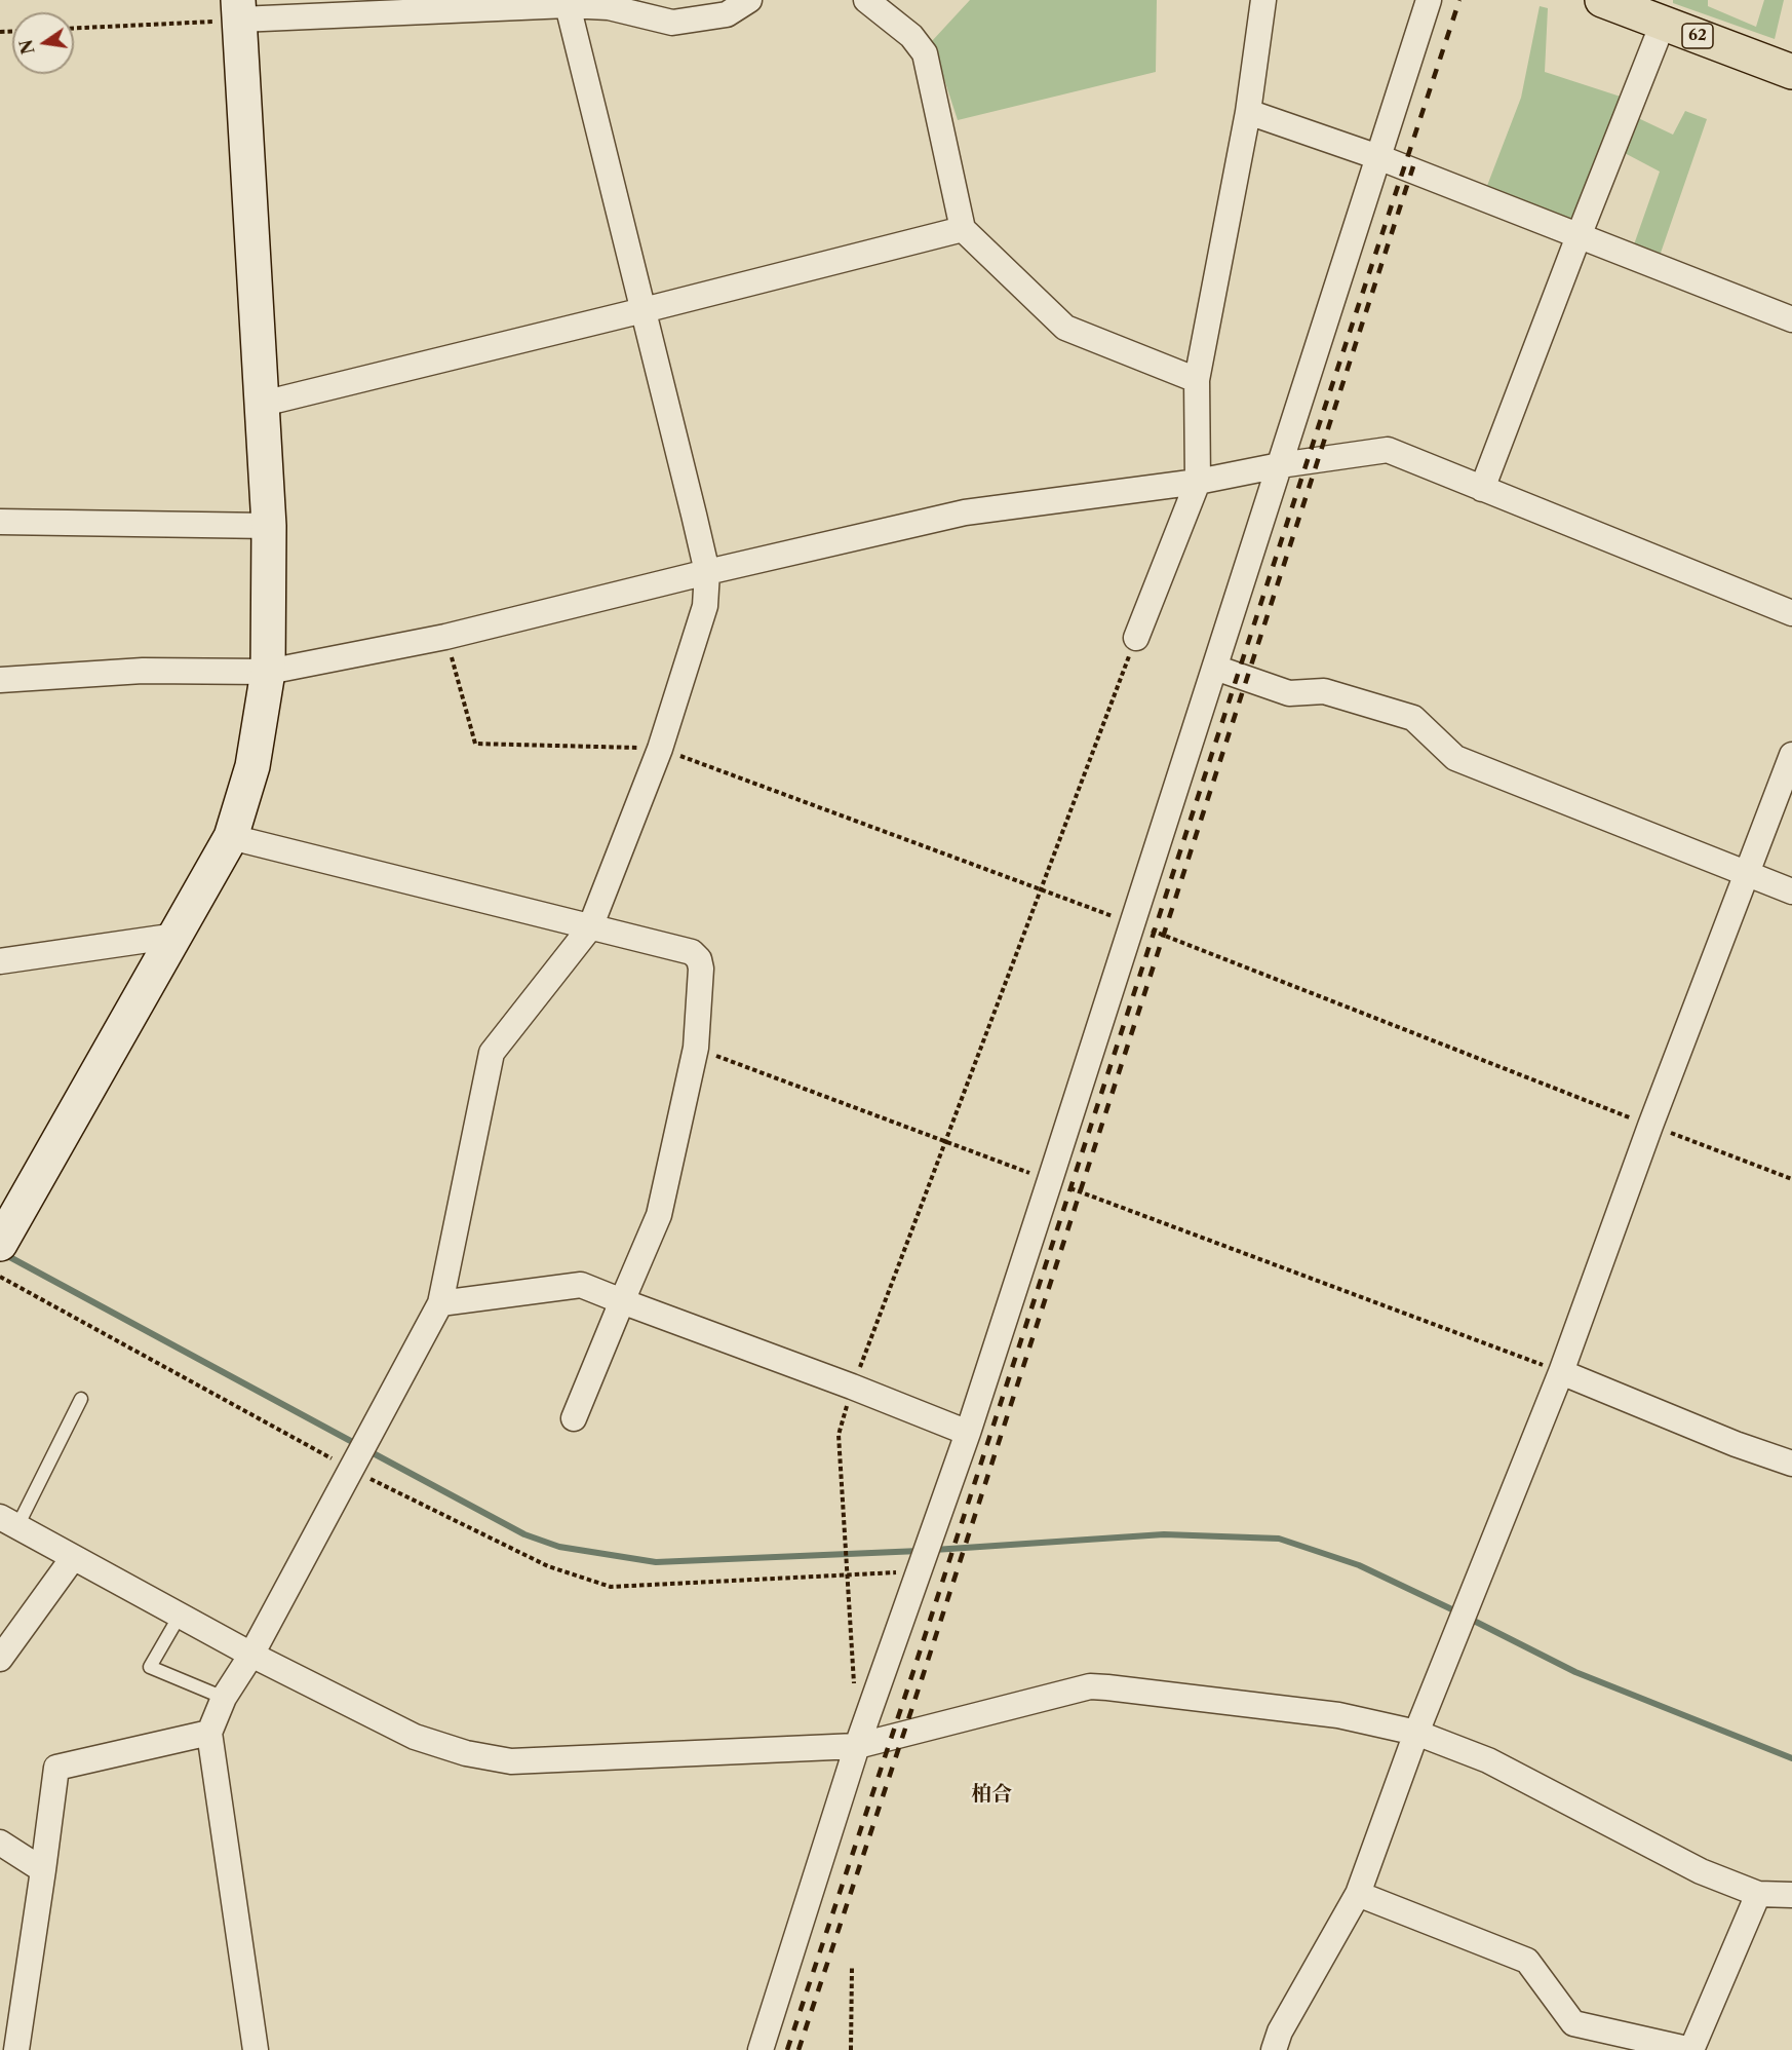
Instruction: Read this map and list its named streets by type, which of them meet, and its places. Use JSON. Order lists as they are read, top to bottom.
{
  "streets": {
    "main road": ["62"]
  },
  "districts": ["柏合"],
  "north": "left"
}
